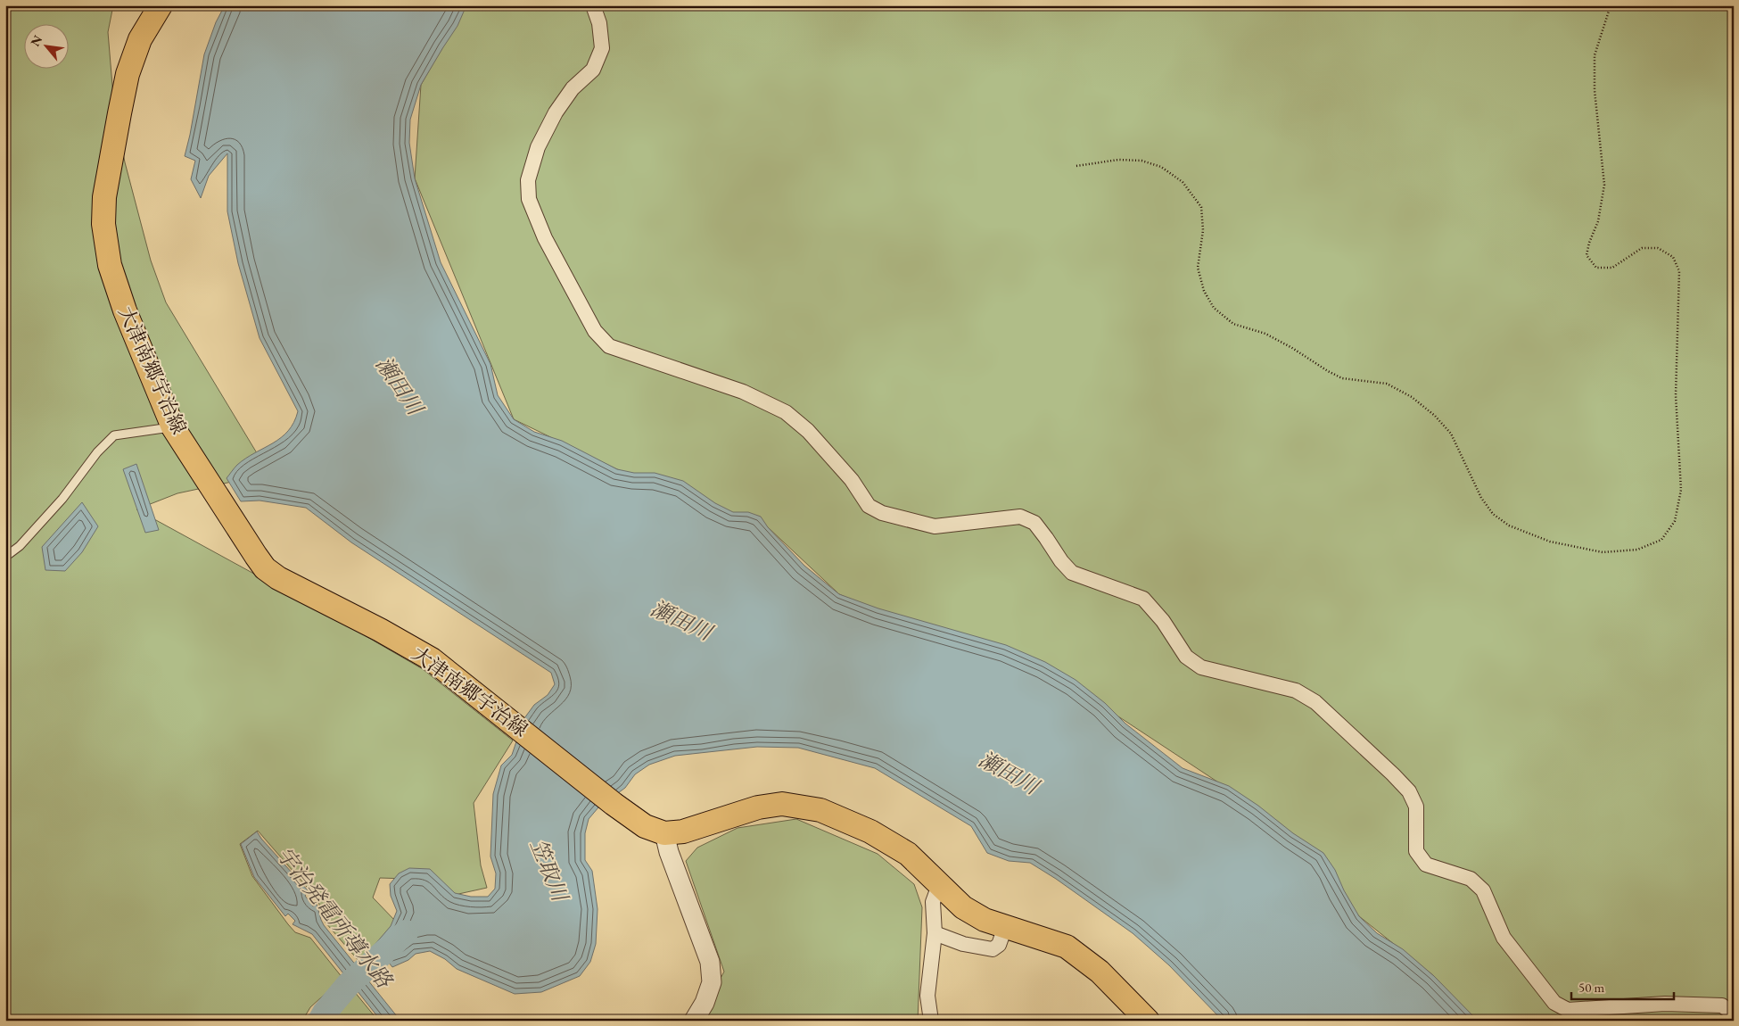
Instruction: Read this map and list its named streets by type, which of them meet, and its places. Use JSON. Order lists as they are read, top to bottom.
{
  "streets": {
    "main road": ["大津南郷宇治線"]
  },
  "water": ["瀬田川", "笠取川", "宇治発電所導水路"],
  "scale_bar": "50 m",
  "north": "top left"
}
